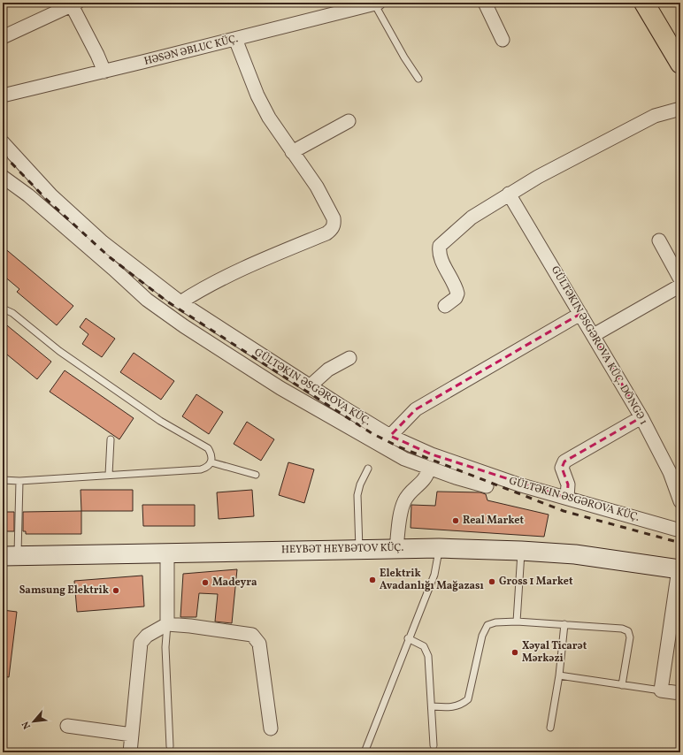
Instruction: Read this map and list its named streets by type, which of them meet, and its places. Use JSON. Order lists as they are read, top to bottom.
{
  "streets": {
    "main road": ["HEYBƏT HEYBƏTOV KÜÇ."],
    "street": ["HƏSƏN ƏBLUC KÜÇ.", "GÜLTƏKIN ƏSGƏROVA KÜÇ. DÖNGƏ 1", "GÜLTƏKIN ƏSGƏROVA KÜÇ."]
  },
  "places": [
    "Real Market",
    "Elektrik Avadanlığı Mağazası",
    "Gross 1 Market",
    "Madeyra",
    "Samsung Elektrik",
    "Xəyal Ticarət Mərkəzi"
  ],
  "north": "bottom left"
}
